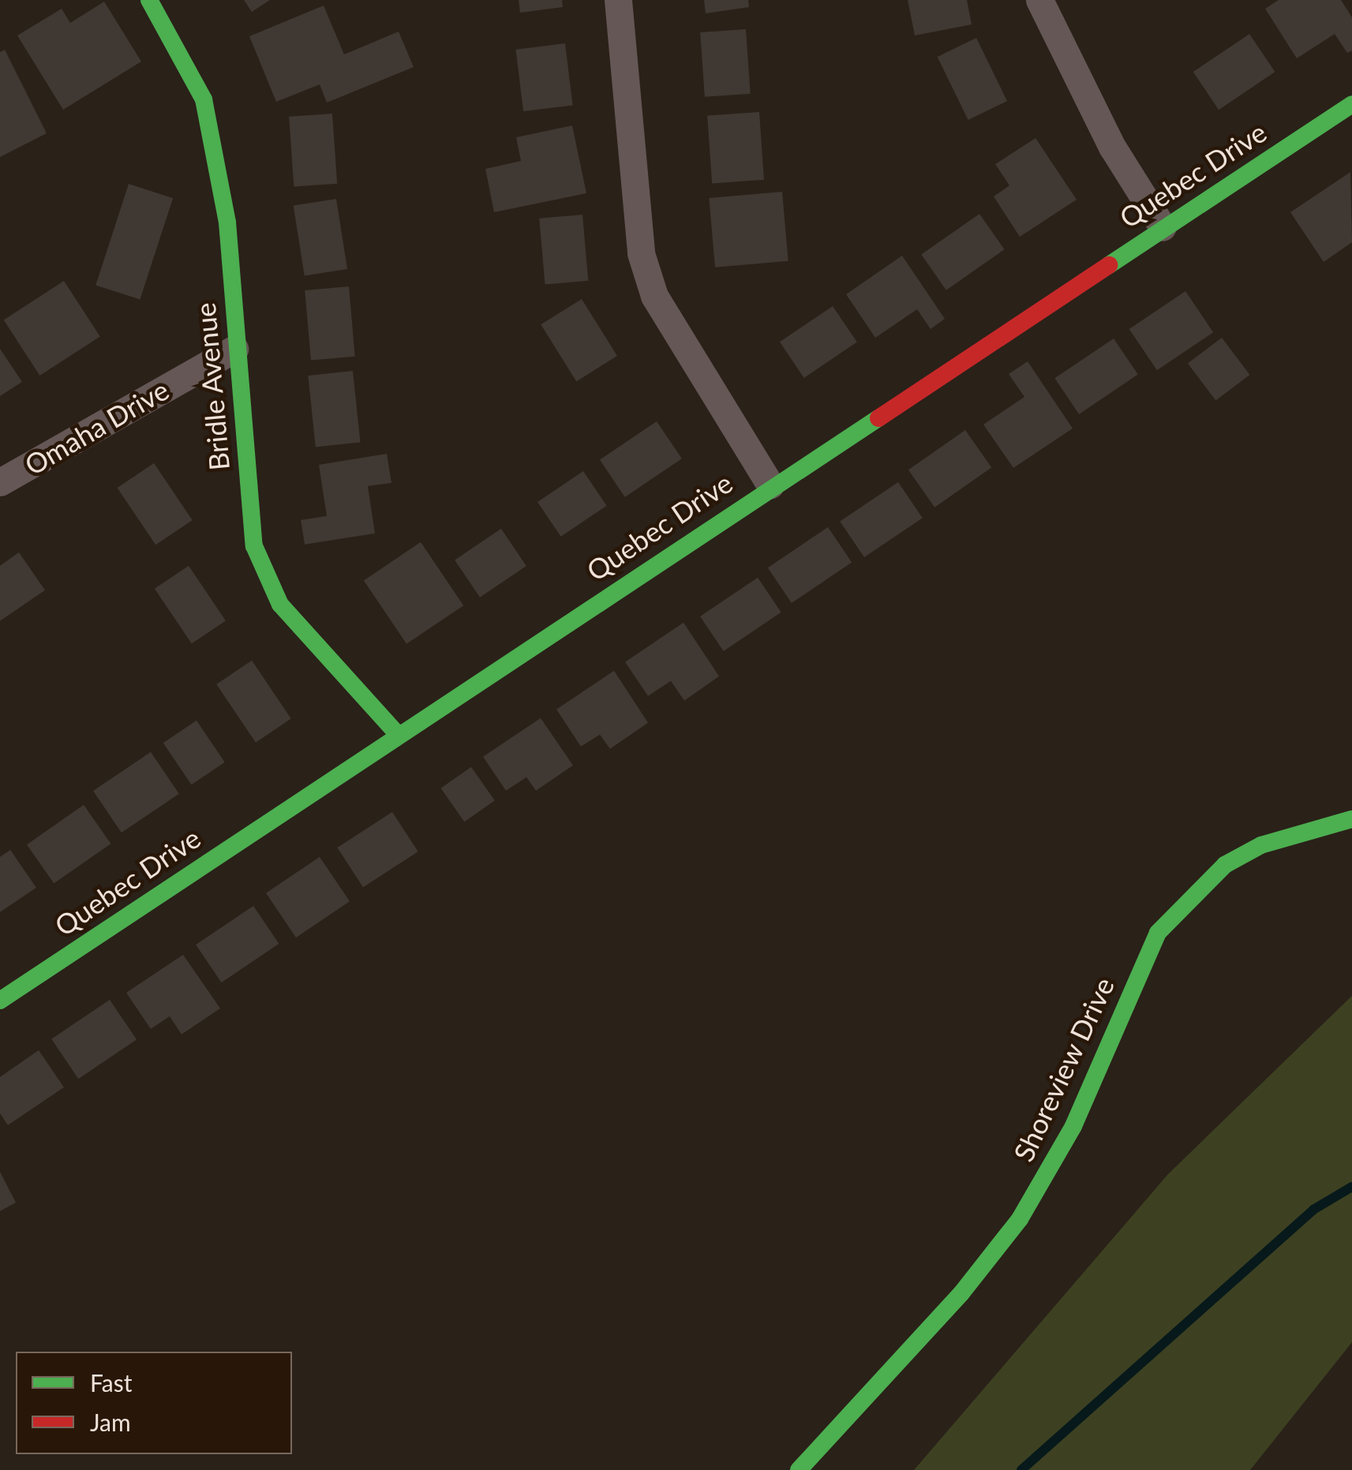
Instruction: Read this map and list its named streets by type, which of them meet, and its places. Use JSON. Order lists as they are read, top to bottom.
{
  "streets": {
    "street": [
      "Quebec Drive",
      "Bridle Avenue",
      "Omaha Drive",
      "Shoreview Drive"
    ]
  },
  "crossings": [
    ["Quebec Drive", "Bridle Avenue"],
    ["Bridle Avenue", "Omaha Drive"]
  ],
  "legend": ["Fast", "Jam"]
}
